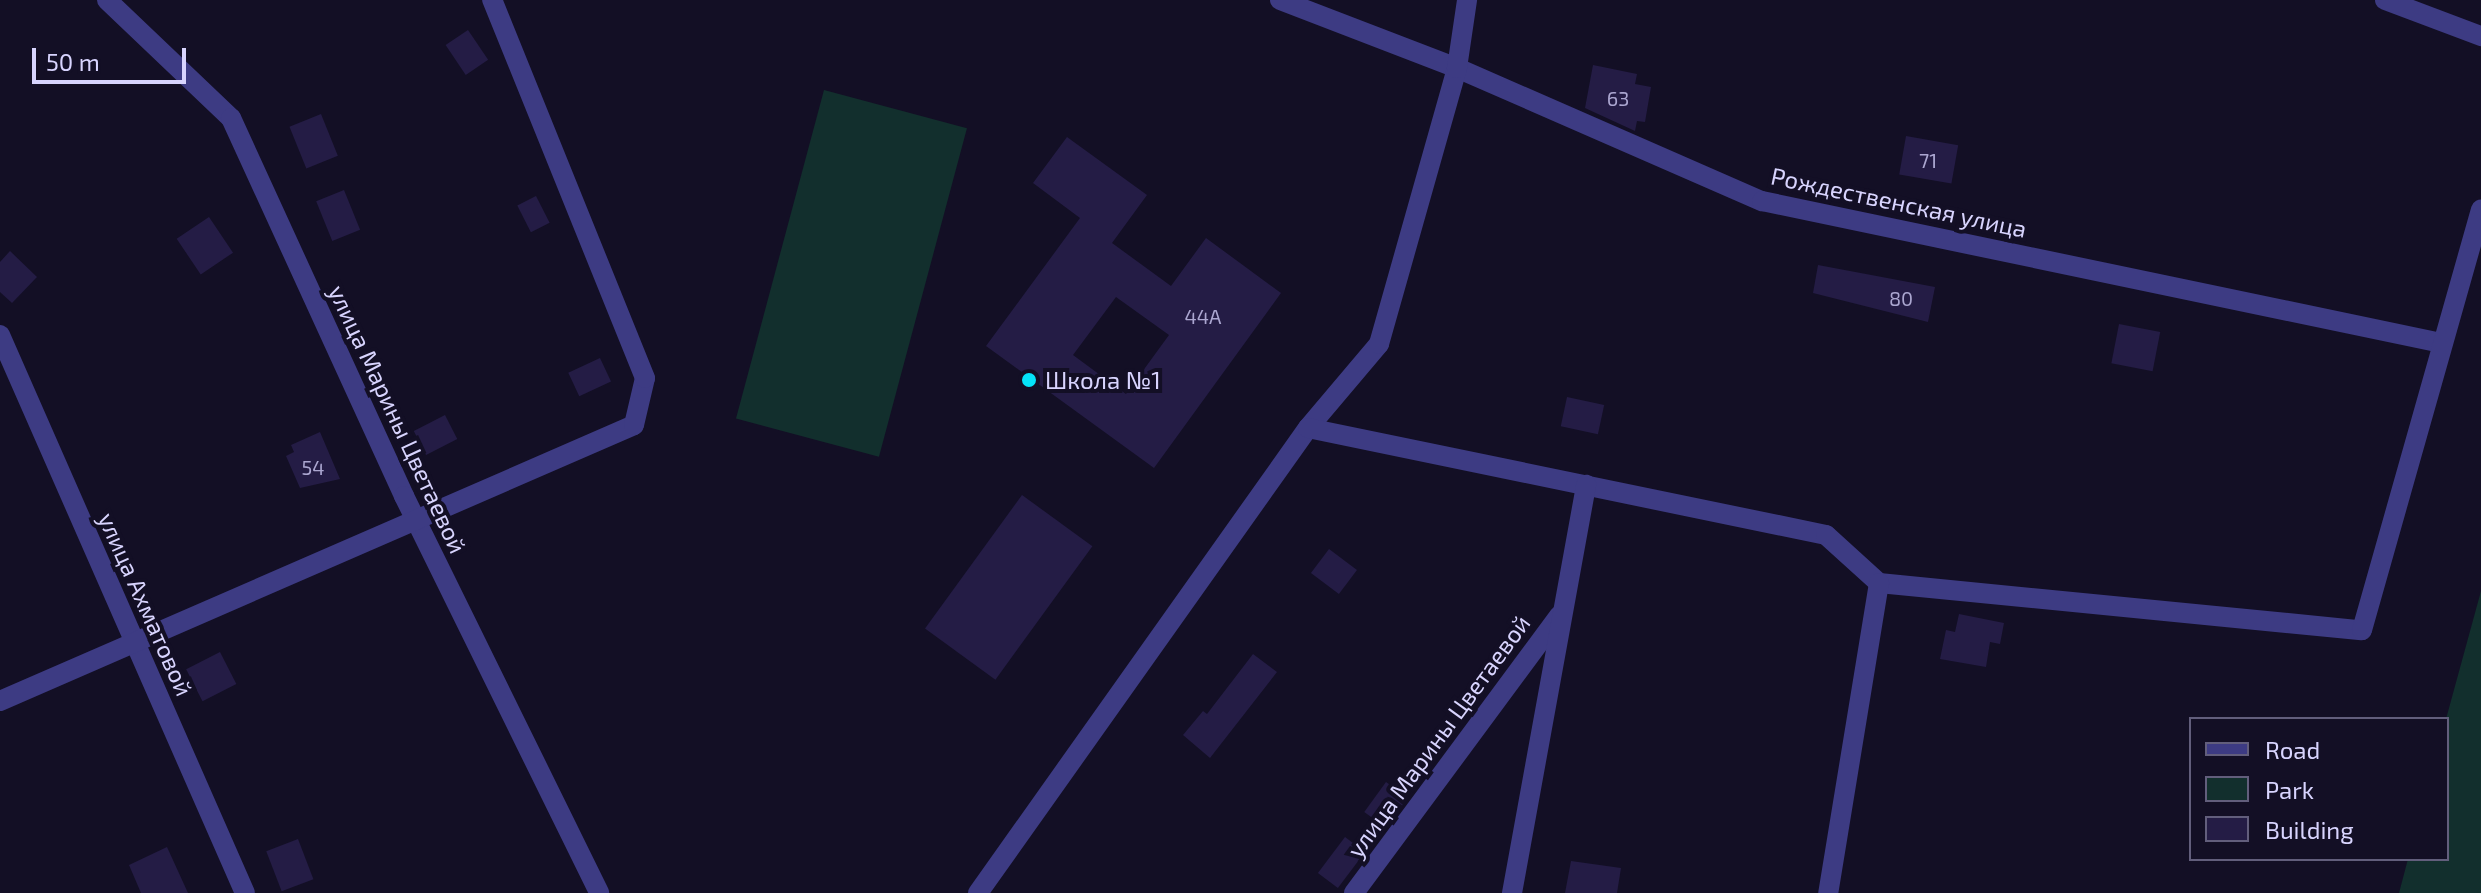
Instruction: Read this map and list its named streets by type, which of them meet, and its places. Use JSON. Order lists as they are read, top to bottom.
{
  "streets": {
    "street": ["Рождественская улица", "улица Марины Цветаевой", "улица Ахматовой"]
  },
  "places": ["Школа №1"],
  "house_numbers": [
    "63",
    "71",
    "80",
    "44А",
    "54"
  ],
  "legend": ["Road", "Park", "Building"],
  "scale_bar": "50 m"
}
